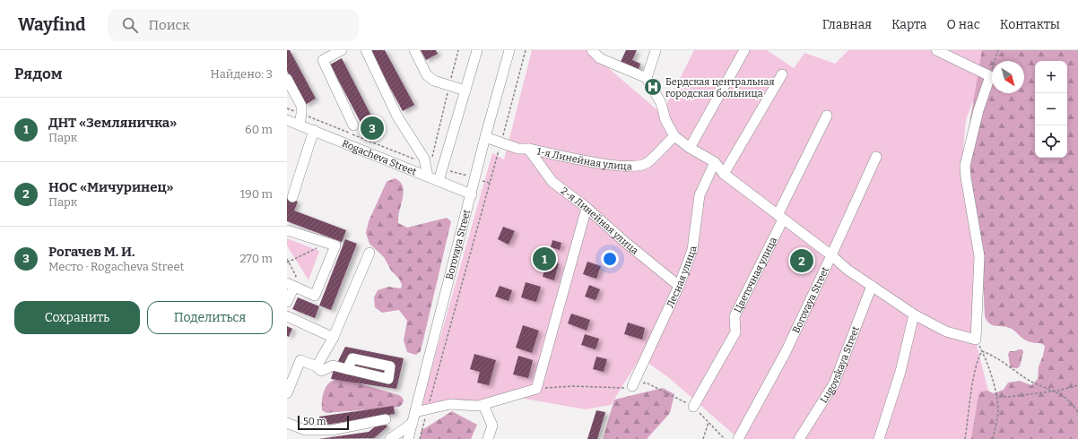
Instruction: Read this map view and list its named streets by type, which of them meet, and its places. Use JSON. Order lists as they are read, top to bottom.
{
  "streets": {
    "street": [
      "Rogacheva Street",
      "1-я Линейная улица",
      "2-я Линейная улица",
      "Borovaya Street",
      "Цветочная улица",
      "Лесная улица",
      "Lugovskaya Street"
    ]
  },
  "crossings": [
    ["Rogacheva Street", "Borovaya Street"],
    ["1-я Линейная улица", "2-я Линейная улица"],
    ["1-я Линейная улица", "Borovaya Street"],
    ["2-я Линейная улица", "Лесная улица"]
  ],
  "places": {
    "hospital": ["Бердская центральная городская больница"]
  },
  "scale_bar": "50 m",
  "north": "bottom right",
  "page": {
    "header": "Wayfind",
    "search": "Поиск",
    "nav": [
      "Главная",
      "Карта",
      "О нас",
      "Контакты"
    ],
    "heading": ["Рядом", "Найдено: 3"],
    "map_buttons": ["+", "−"],
    "list": [
      {
        "mark": "1",
        "name": "ДНТ «Земляничка»",
        "note": "Парк",
        "value": "60 m"
      },
      {
        "mark": "2",
        "name": "НОС «Мичуринец»",
        "note": "Парк",
        "value": "190 m"
      },
      {
        "mark": "3",
        "name": "Рогачев М. И.",
        "note": "Место · Rogacheva Street",
        "value": "270 m"
      }
    ],
    "pins": ["3", "1", "2"],
    "buttons": ["Сохранить", "Поделиться"],
    "scale": "50 m"
  }
}
